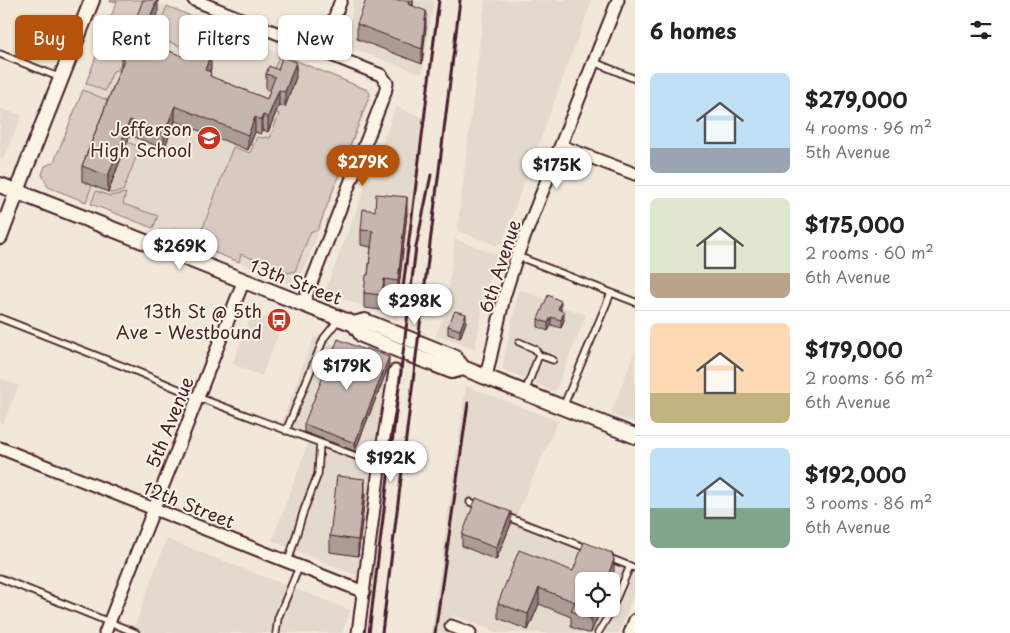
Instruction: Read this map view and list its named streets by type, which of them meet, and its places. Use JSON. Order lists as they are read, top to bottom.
{
  "streets": {
    "street": [
      "6th Avenue",
      "13th Street",
      "5th Avenue",
      "12th Street"
    ]
  },
  "crossings": [
    ["6th Avenue", "13th Street"],
    ["13th Street", "5th Avenue"],
    ["5th Avenue", "12th Street"]
  ],
  "places": {
    "school or university": ["Jefferson High School"],
    "bus stop": ["13th St @ 5th Ave - Westbound"]
  },
  "page": {
    "heading": "6 homes",
    "chip": [
      "Buy",
      "Rent",
      "Filters",
      "New"
    ],
    "list": [
      {
        "name": "$279,000",
        "note": "4 rooms · 96 m² · 5th Avenue"
      },
      {
        "name": "$175,000",
        "note": "2 rooms · 60 m² · 6th Avenue"
      },
      {
        "name": "$179,000",
        "note": "2 rooms · 66 m² · 6th Avenue"
      },
      {
        "name": "$192,000",
        "note": "3 rooms · 86 m² · 6th Avenue"
      }
    ],
    "price": [
      "$279K",
      "$175K",
      "$269K",
      "$298K",
      "$179K",
      "$192K"
    ]
  }
}
